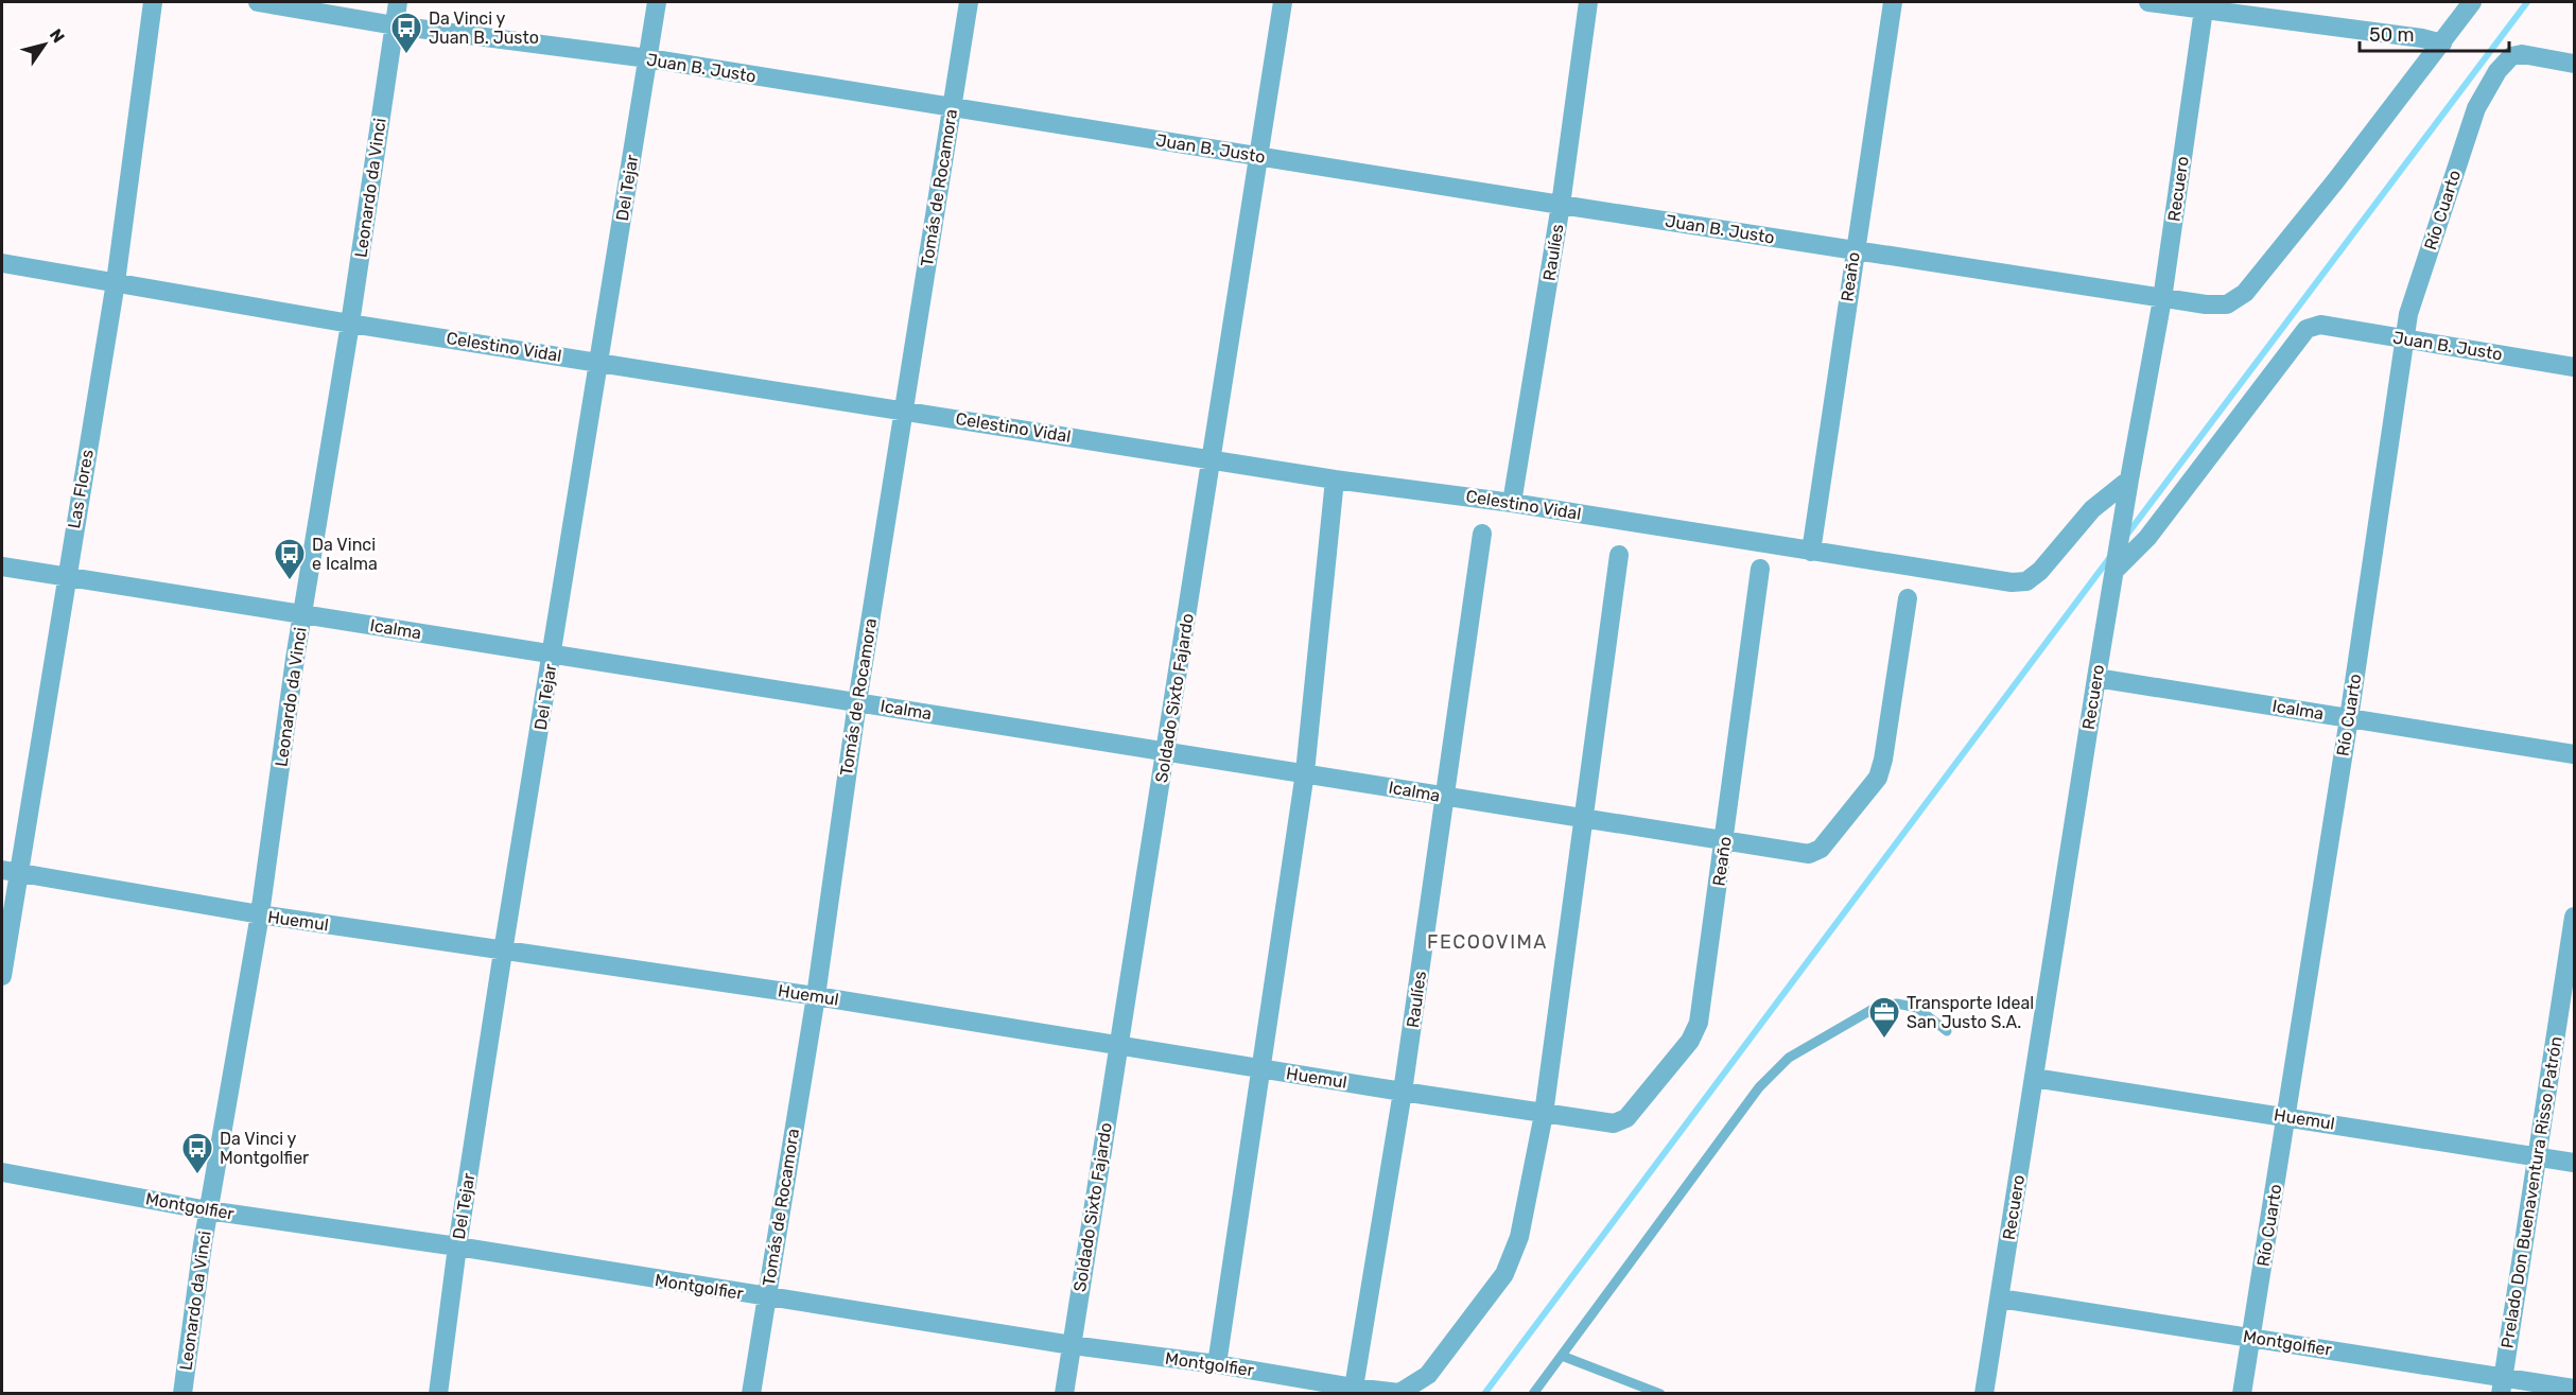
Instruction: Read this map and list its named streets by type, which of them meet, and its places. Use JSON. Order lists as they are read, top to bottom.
{
  "streets": {
    "street": [
      "Juan B. Justo",
      "Leonardo da Vinci",
      "Del Tejar",
      "Tomás de Rocamora",
      "Recuero",
      "Río Cuarto",
      "Raulíes",
      "Reaño",
      "Celestino Vidal",
      "Las Flores",
      "Icalma",
      "Soldado Sixto Fajardo",
      "Huemul",
      "Prelado Don Buenaventura Risso Patrón",
      "Montgolfier"
    ]
  },
  "crossings": [
    ["Juan B. Justo", "Leonardo da Vinci"],
    ["Juan B. Justo", "Del Tejar"],
    ["Juan B. Justo", "Tomás de Rocamora"],
    ["Juan B. Justo", "Recuero"],
    ["Juan B. Justo", "Río Cuarto"],
    ["Juan B. Justo", "Raulíes"],
    ["Juan B. Justo", "Reaño"],
    ["Juan B. Justo", "Soldado Sixto Fajardo"],
    ["Leonardo da Vinci", "Celestino Vidal"],
    ["Leonardo da Vinci", "Icalma"],
    ["Leonardo da Vinci", "Huemul"],
    ["Leonardo da Vinci", "Montgolfier"],
    ["Del Tejar", "Celestino Vidal"],
    ["Del Tejar", "Icalma"],
    ["Del Tejar", "Huemul"],
    ["Del Tejar", "Montgolfier"],
    ["Tomás de Rocamora", "Celestino Vidal"],
    ["Tomás de Rocamora", "Icalma"],
    ["Tomás de Rocamora", "Huemul"],
    ["Tomás de Rocamora", "Montgolfier"],
    ["Recuero", "Celestino Vidal"],
    ["Recuero", "Icalma"],
    ["Recuero", "Huemul"],
    ["Recuero", "Montgolfier"],
    ["Río Cuarto", "Icalma"],
    ["Río Cuarto", "Huemul"],
    ["Río Cuarto", "Montgolfier"],
    ["Raulíes", "Celestino Vidal"],
    ["Raulíes", "Icalma"],
    ["Raulíes", "Huemul"],
    ["Raulíes", "Montgolfier"],
    ["Reaño", "Celestino Vidal"],
    ["Reaño", "Icalma"],
    ["Reaño", "Huemul"],
    ["Celestino Vidal", "Las Flores"],
    ["Celestino Vidal", "Soldado Sixto Fajardo"],
    ["Las Flores", "Icalma"],
    ["Las Flores", "Huemul"],
    ["Icalma", "Soldado Sixto Fajardo"],
    ["Soldado Sixto Fajardo", "Huemul"],
    ["Soldado Sixto Fajardo", "Montgolfier"],
    ["Huemul", "Prelado Don Buenaventura Risso Patrón"],
    ["Prelado Don Buenaventura Risso Patrón", "Montgolfier"]
  ],
  "districts": ["FECOOVIMA"],
  "places": {
    "bus stop": ["Da Vinci y Juan B. Justo", "Da Vinci e Icalma", "Da Vinci y Montgolfier"],
    "office": ["Transporte Ideal San Justo S.A."]
  },
  "scale_bar": "50 m",
  "north": "top right"
}
